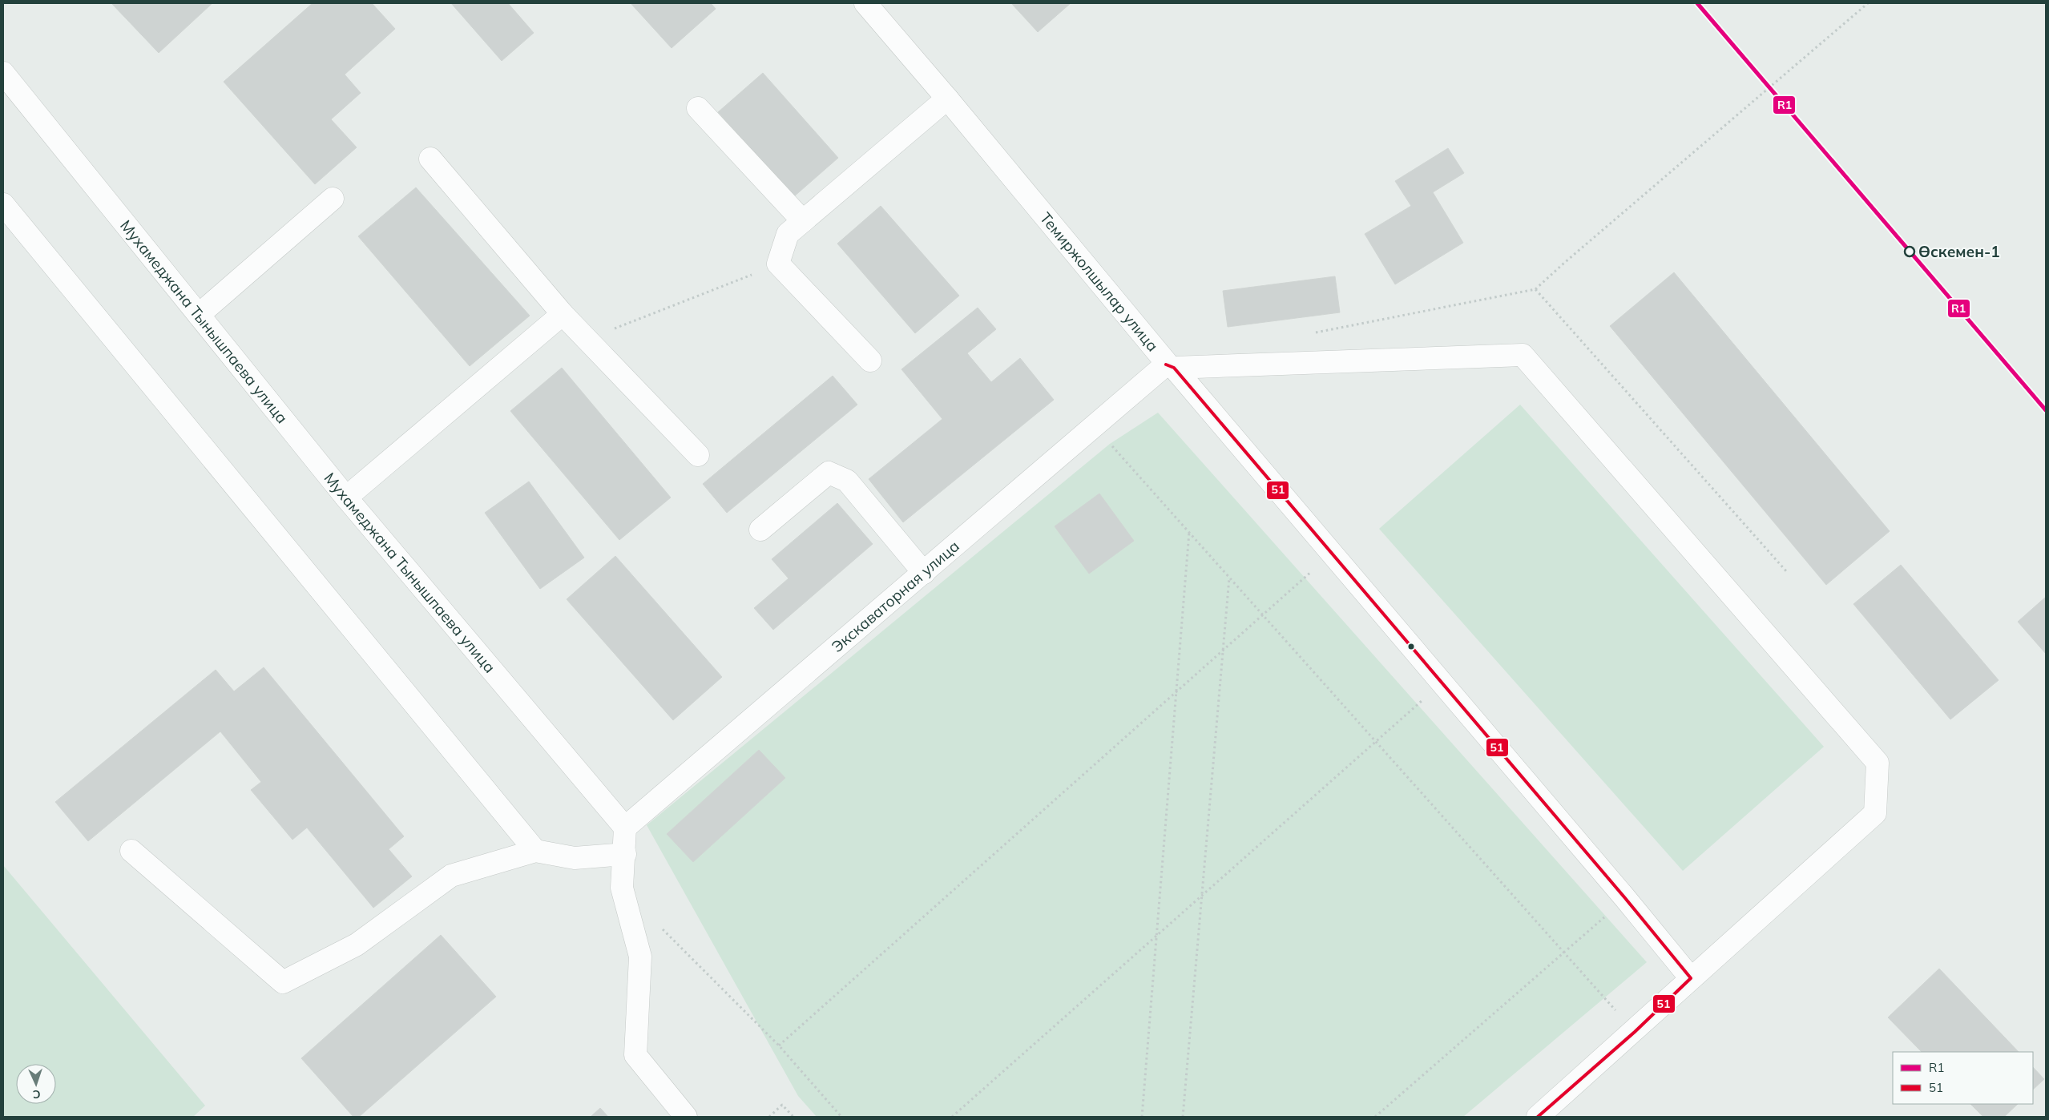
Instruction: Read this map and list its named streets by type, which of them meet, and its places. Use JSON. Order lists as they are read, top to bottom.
{
  "streets": {
    "street": ["Темиржолшылар улица", "Мухамеджана Тынышпаева улица", "Экскаваторная улица"]
  },
  "crossings": [
    ["Темиржолшылар улица", "Экскаваторная улица"],
    ["Мухамеджана Тынышпаева улица", "Экскаваторная улица"]
  ],
  "places": ["Өскемен-1"],
  "lines": ["transit line R1", "transit line 51"],
  "legend": ["R1", "51"],
  "north": "bottom"
}
